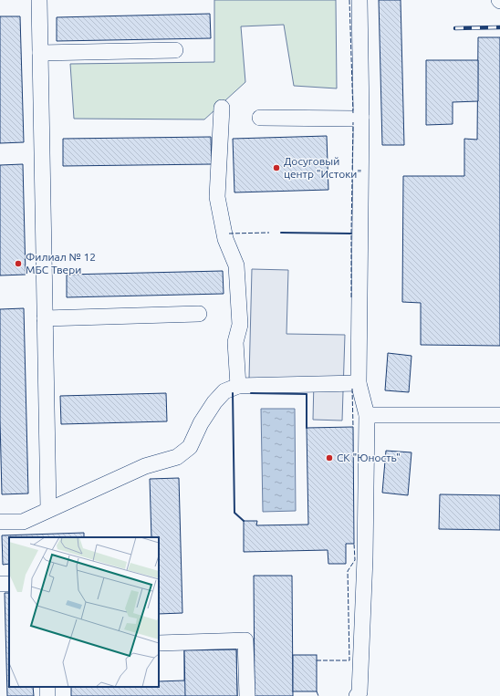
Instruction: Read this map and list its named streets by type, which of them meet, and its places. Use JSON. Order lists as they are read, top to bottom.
{
  "places": ["Досуговый центр \"Истоки\"", "Филиал № 12 МБС Твери", "СК \"Юность\""]
}
